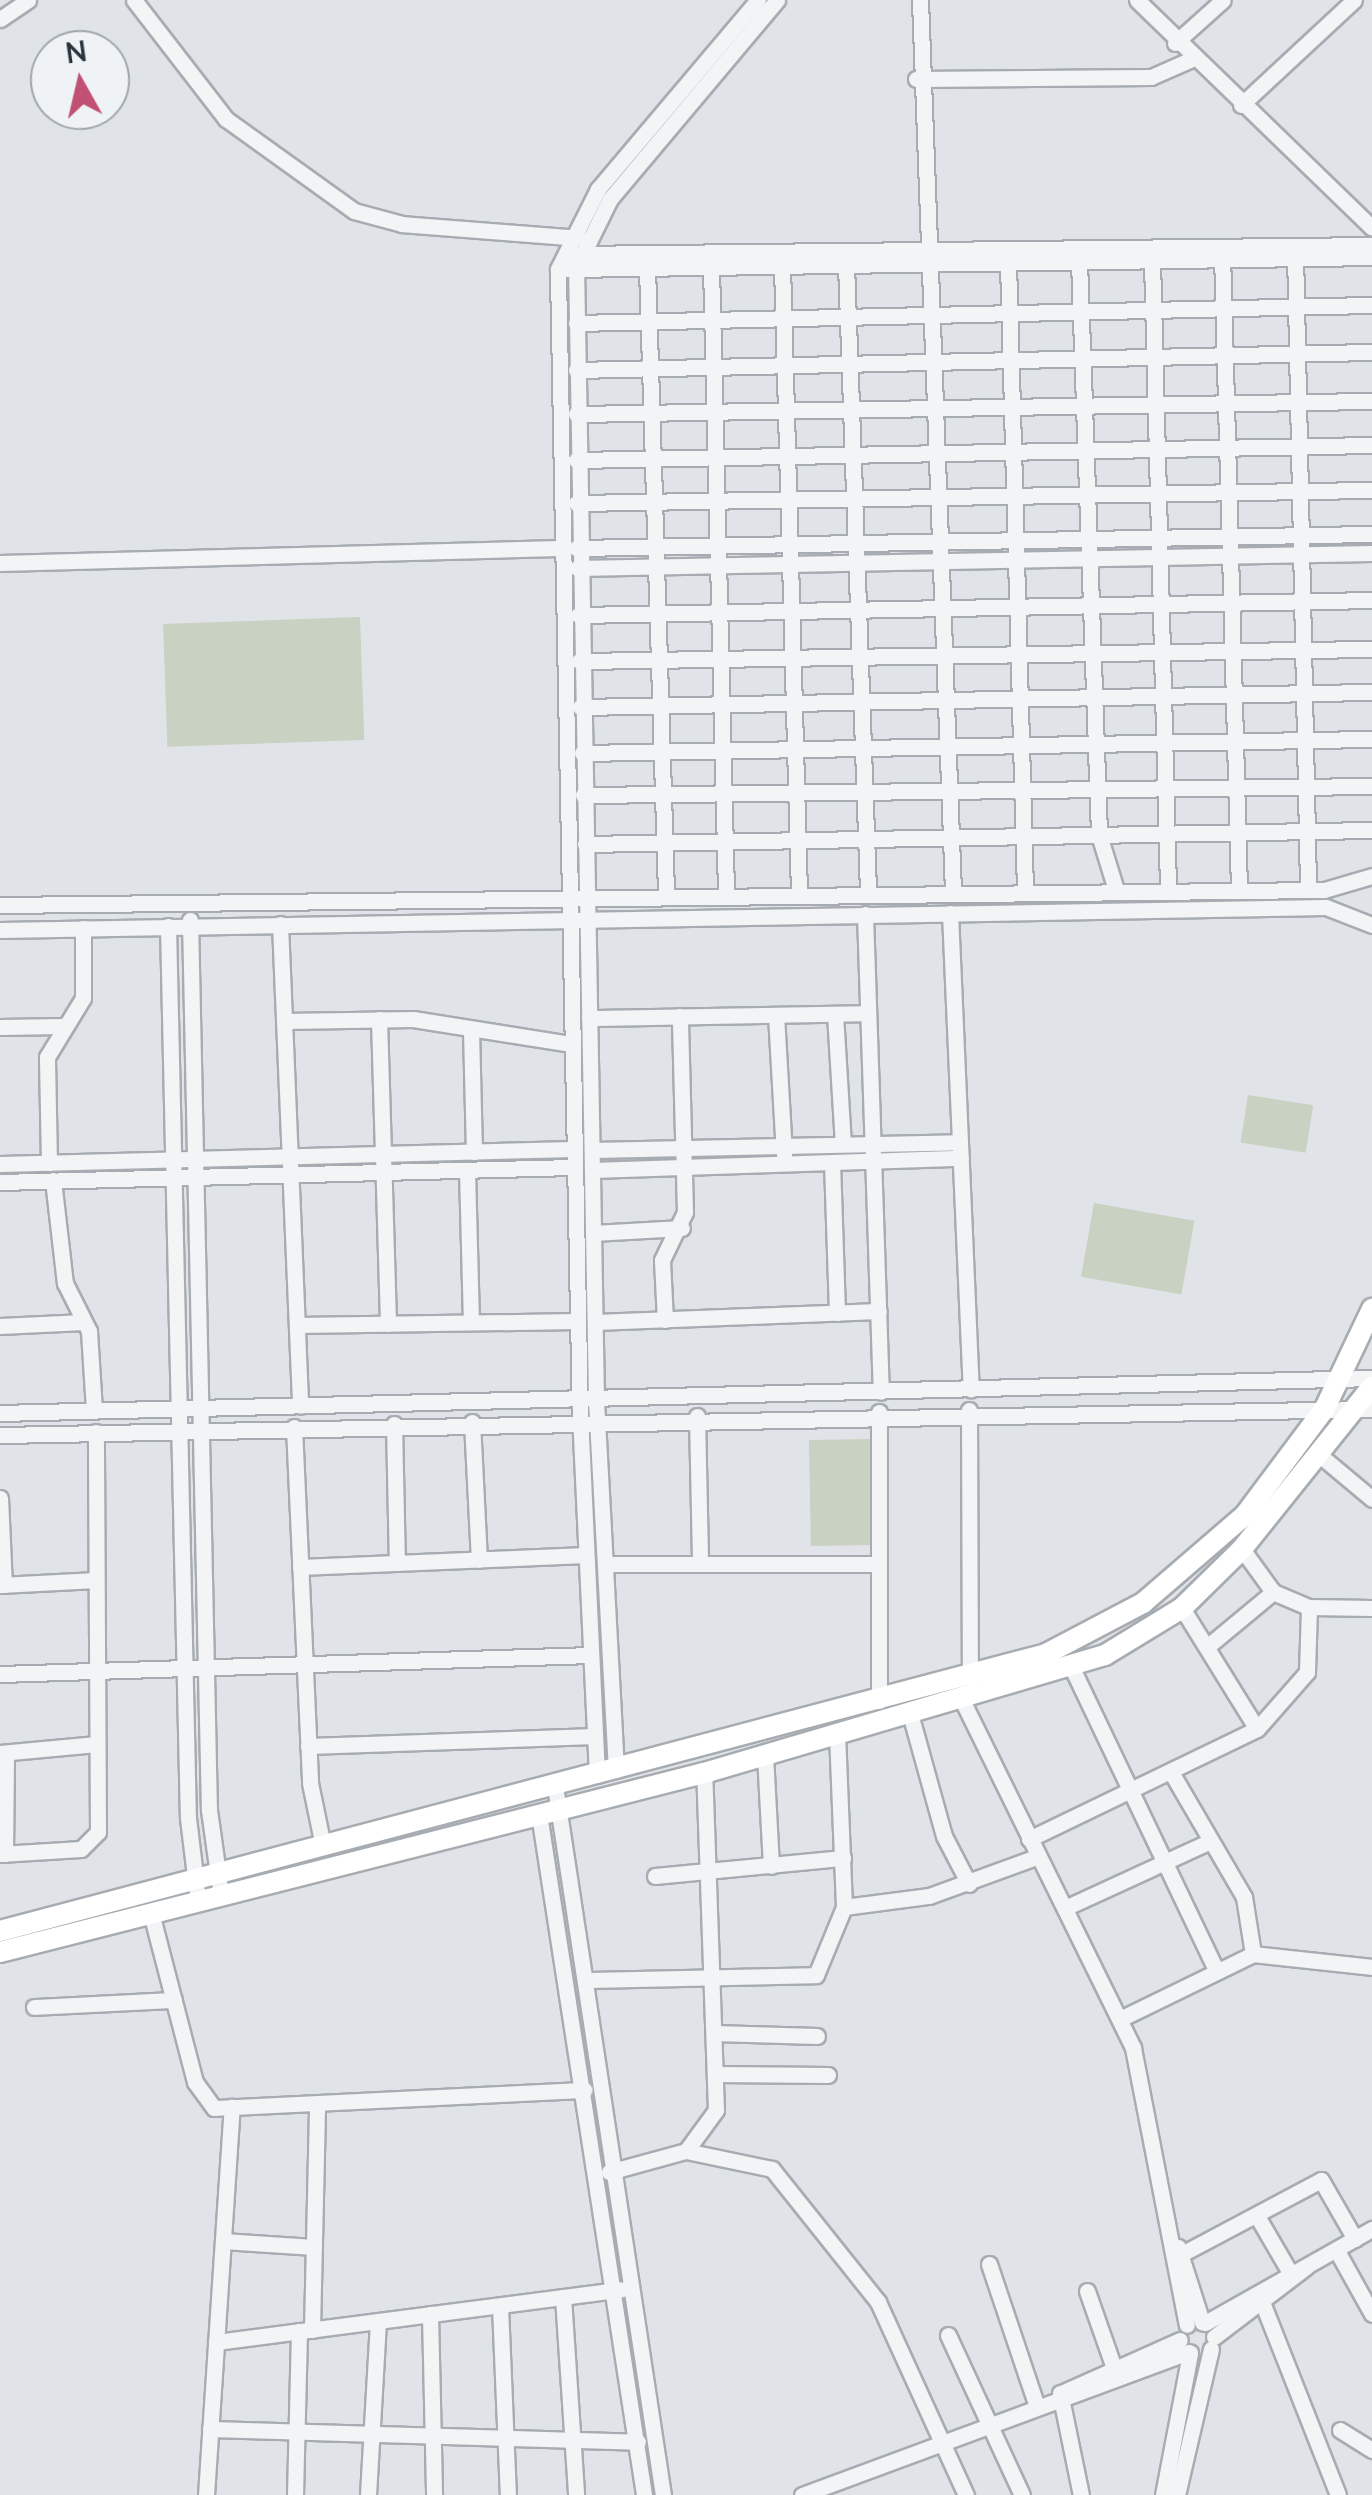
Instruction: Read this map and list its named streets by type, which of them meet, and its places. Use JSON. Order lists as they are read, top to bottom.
{
  "north": "top"
}
